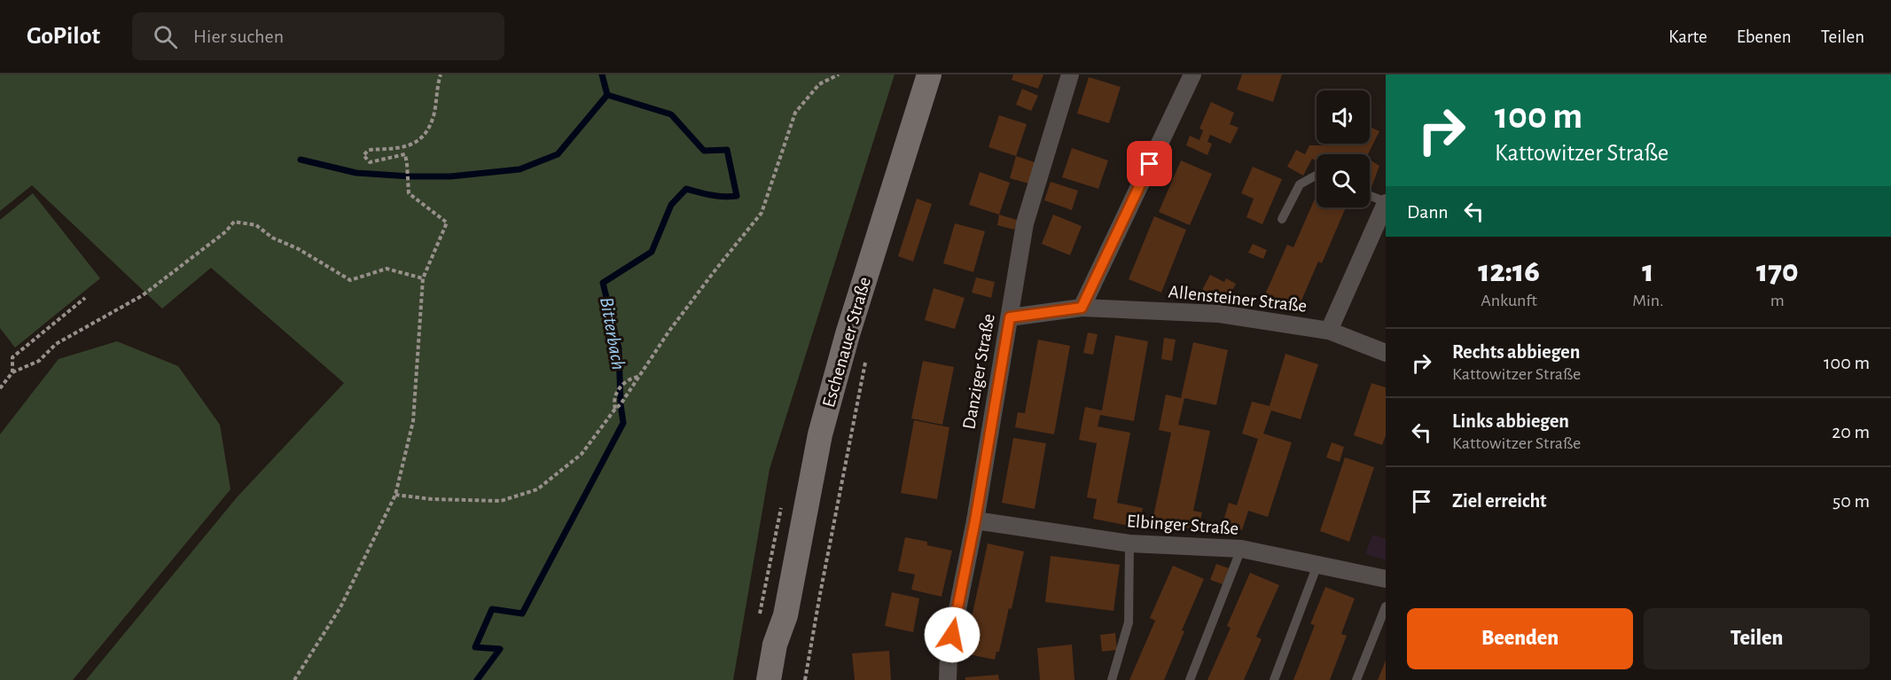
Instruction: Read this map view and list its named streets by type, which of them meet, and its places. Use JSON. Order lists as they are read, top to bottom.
{
  "streets": {
    "main road": ["Eschenauer Straße"],
    "street": ["Allensteiner Straße", "Danziger Straße", "Elbinger Straße"]
  },
  "crossings": [
    ["Allensteiner Straße", "Danziger Straße"],
    ["Danziger Straße", "Elbinger Straße"]
  ],
  "water": ["Bitterbach"],
  "page": {
    "header": "GoPilot",
    "search": "Hier suchen",
    "nav": ["Karte", "Ebenen", "Teilen"],
    "turn": ["100 m", "Kattowitzer Straße"],
    "then": "Dann",
    "eta": [
      "12:16",
      "Ankunft",
      "1",
      "Min.",
      "170",
      "m"
    ],
    "list": [
      {
        "name": "Rechts abbiegen",
        "note": "Kattowitzer Straße",
        "value": "100 m"
      },
      {
        "name": "Links abbiegen",
        "note": "Kattowitzer Straße",
        "value": "20 m"
      },
      {
        "name": "Ziel erreicht",
        "value": "50 m"
      }
    ],
    "buttons": ["Beenden", "Teilen"]
  }
}
